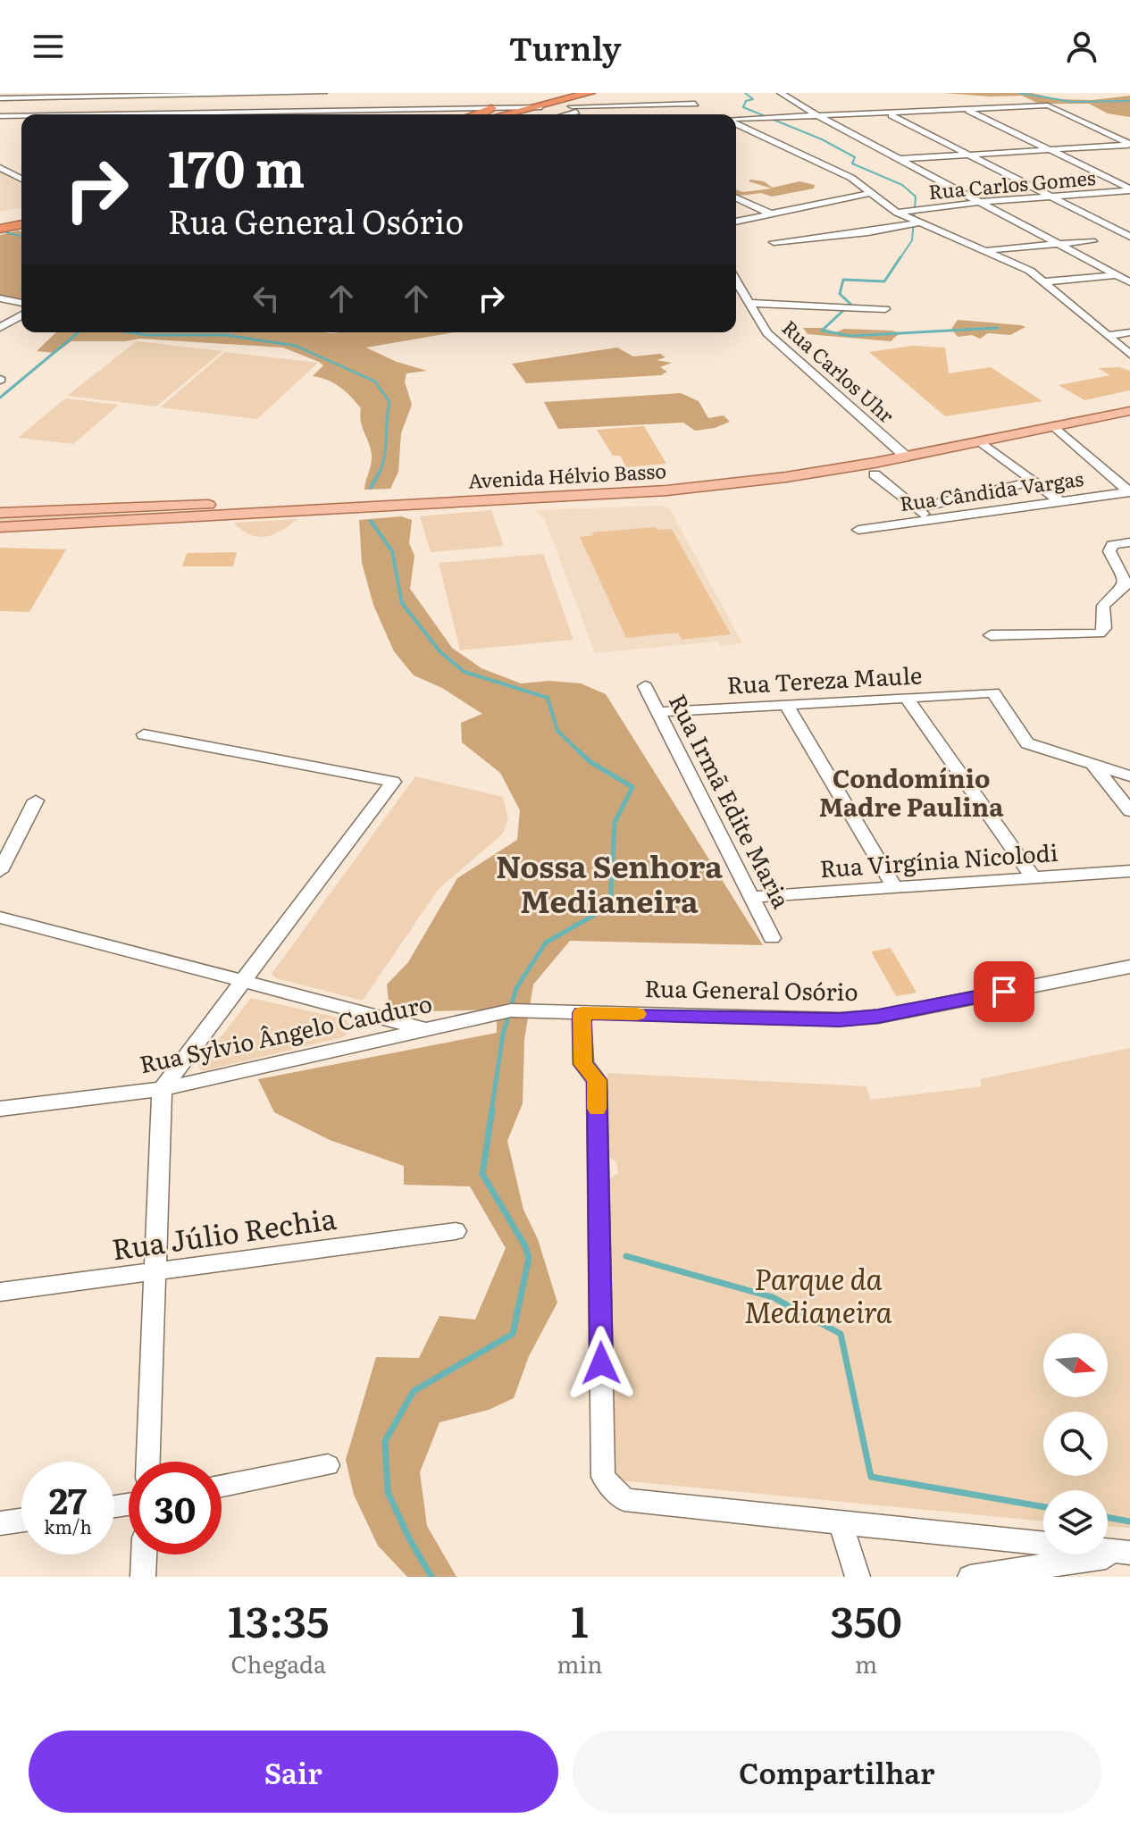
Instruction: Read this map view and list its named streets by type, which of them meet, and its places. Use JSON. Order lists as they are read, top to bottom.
{
  "streets": {
    "main road": ["Avenida Hélvio Basso"],
    "street": [
      "Rua Carlos Gomes",
      "Rua Carlos Uhr",
      "Rua Cândida Vargas",
      "Rua Tereza Maule",
      "Rua Irmã Edite Maria",
      "Rua Virgínia Nicolodi",
      "Rua General Osório",
      "Rua Sylvio Ângelo Cauduro",
      "Rua Júlio Rechia"
    ]
  },
  "crossings": [
    ["Rua Carlos Uhr", "Avenida Hélvio Basso"],
    ["Rua Tereza Maule", "Rua Irmã Edite Maria"],
    ["Rua Irmã Edite Maria", "Rua Virgínia Nicolodi"],
    ["Rua General Osório", "Rua Sylvio Ângelo Cauduro"]
  ],
  "districts": ["Condomínio Madre Paulina", "Nossa Senhora Medianeira"],
  "parks": ["Parque da Medianeira"],
  "north": "right",
  "page": {
    "header": "Turnly",
    "turn": ["170 m", "Rua General Osório"],
    "speed": "27 km/h",
    "limit": "30",
    "eta": [
      "13:35",
      "Chegada",
      "1",
      "min",
      "350",
      "m"
    ],
    "buttons": ["Sair", "Compartilhar"]
  }
}
